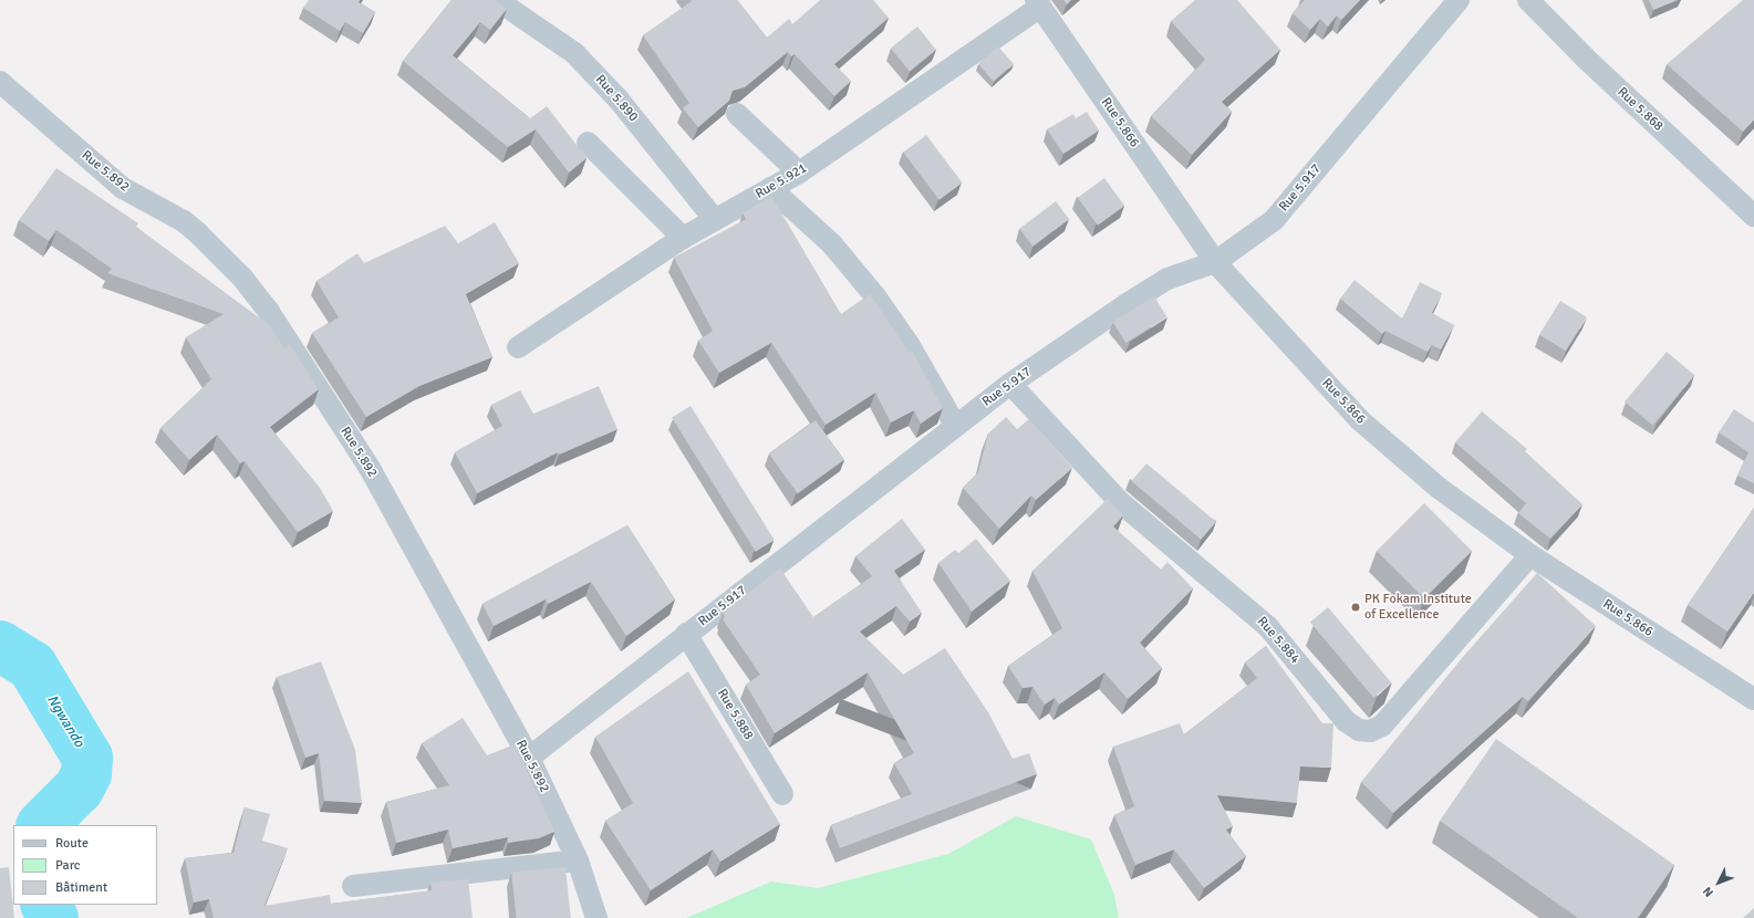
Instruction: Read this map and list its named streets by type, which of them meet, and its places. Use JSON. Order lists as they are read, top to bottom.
{
  "streets": {
    "street": [
      "Rue 5.890",
      "Rue 5.868",
      "Rue 5.866",
      "Rue 5.892",
      "Rue 5.921",
      "Rue 5.917",
      "Rue 5.884",
      "Rue 5.888"
    ]
  },
  "crossings": [
    ["Rue 5.890", "Rue 5.921"],
    ["Rue 5.866", "Rue 5.921"],
    ["Rue 5.866", "Rue 5.917"],
    ["Rue 5.866", "Rue 5.884"],
    ["Rue 5.892", "Rue 5.917"],
    ["Rue 5.917", "Rue 5.884"],
    ["Rue 5.917", "Rue 5.888"]
  ],
  "water": ["Ngwando"],
  "places": ["PK Fokam Institute of Excellence"],
  "legend": ["Route", "Parc", "Bâtiment"],
  "north": "bottom left"
}
